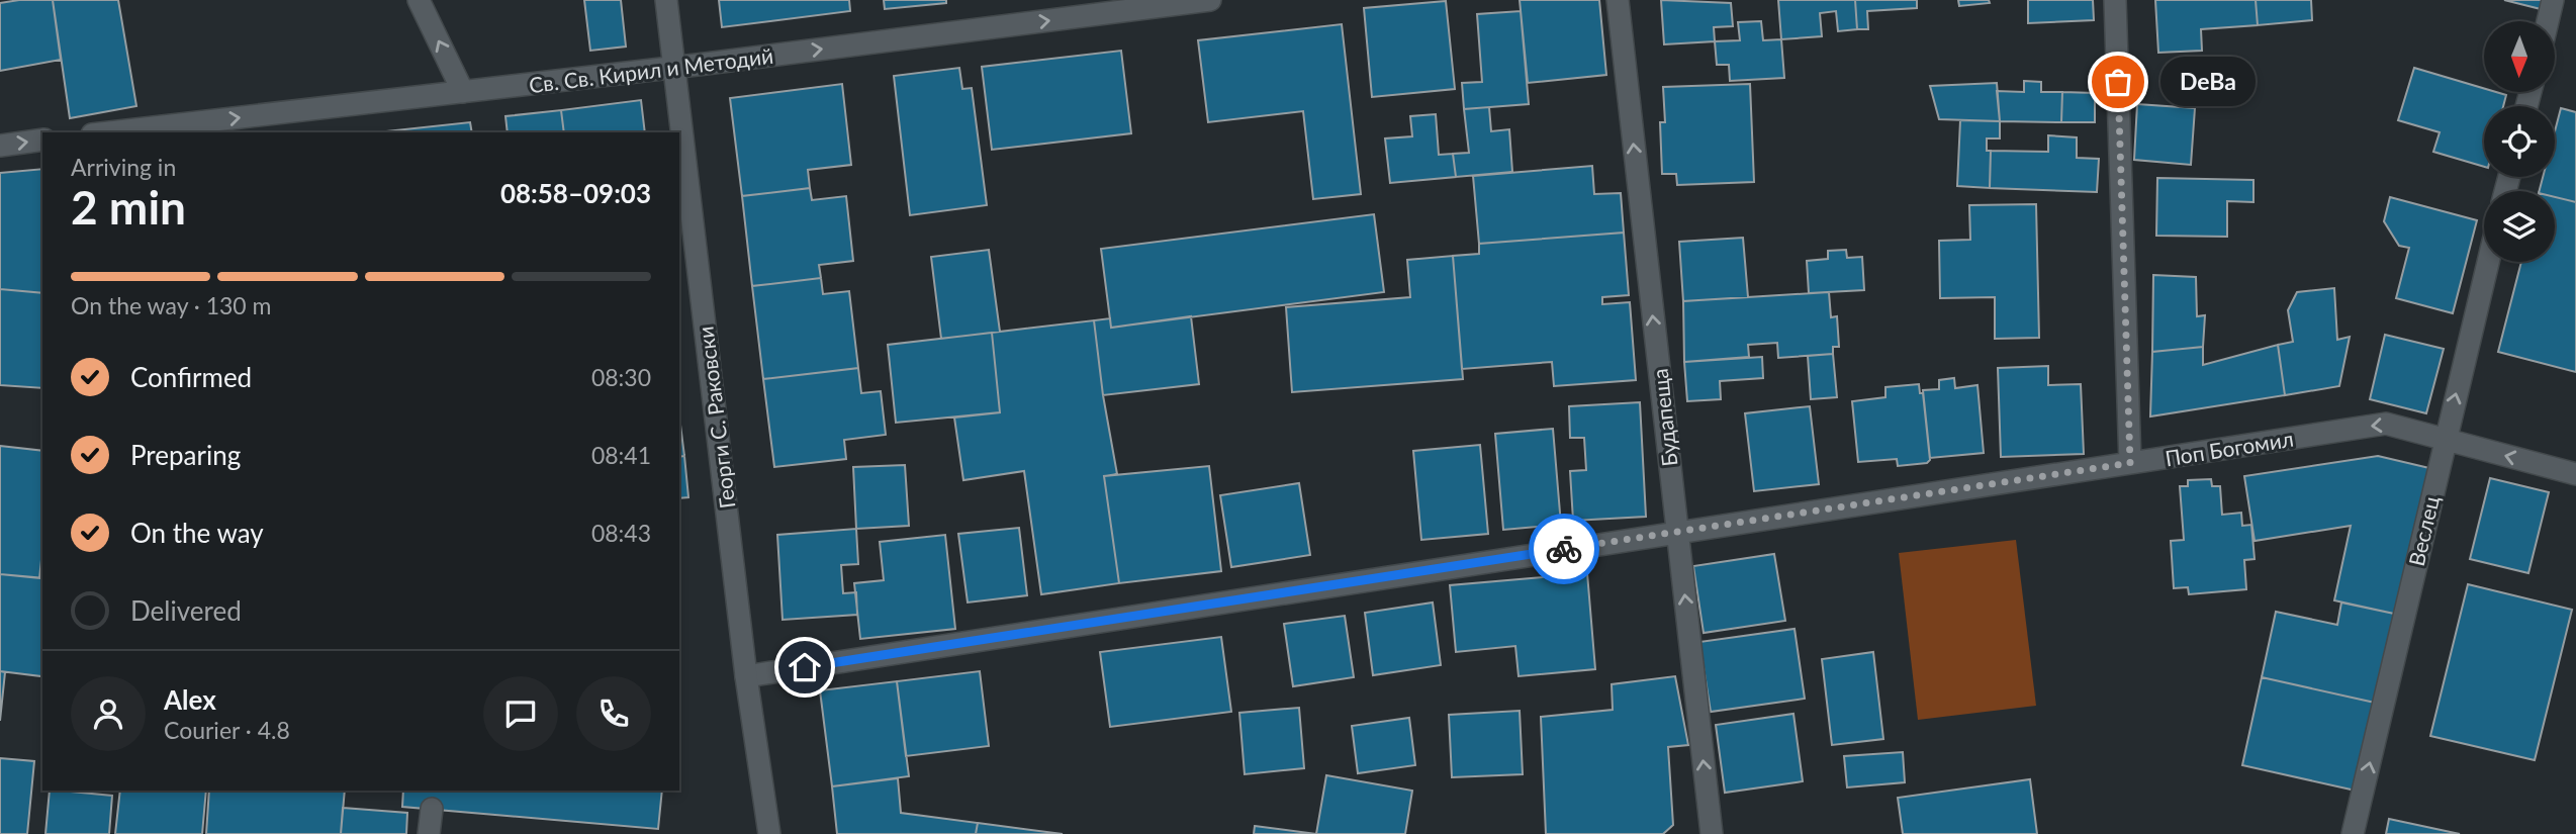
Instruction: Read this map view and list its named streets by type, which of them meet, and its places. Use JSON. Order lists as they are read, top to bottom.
{
  "streets": {
    "street": [
      "Св. Св. Кирил и Методий",
      "Георги С. Раковски",
      "Будапеща",
      "Поп Богомил",
      "Веслец"
    ]
  },
  "crossings": [
    ["Св. Св. Кирил и Методий", "Георги С. Раковски"],
    ["Георги С. Раковски", "Поп Богомил"],
    ["Будапеща", "Поп Богомил"],
    ["Поп Богомил", "Веслец"]
  ],
  "one_way": ["Св. Св. Кирил и Методий", "Будапеща", "Веслец"],
  "places": ["DeBa"],
  "north": "bottom",
  "page": {
    "bubble": "DeBa",
    "heading": ["2 min", "Arriving in", "08:58–09:03"],
    "panel": ["Alex", "Courier · 4.8"],
    "bar": "On the way · 130 m",
    "list": [
      ["Confirmed", "08:30"],
      ["Preparing", "08:41"],
      ["On the way", "08:43"],
      "Delivered"
    ]
  }
}
